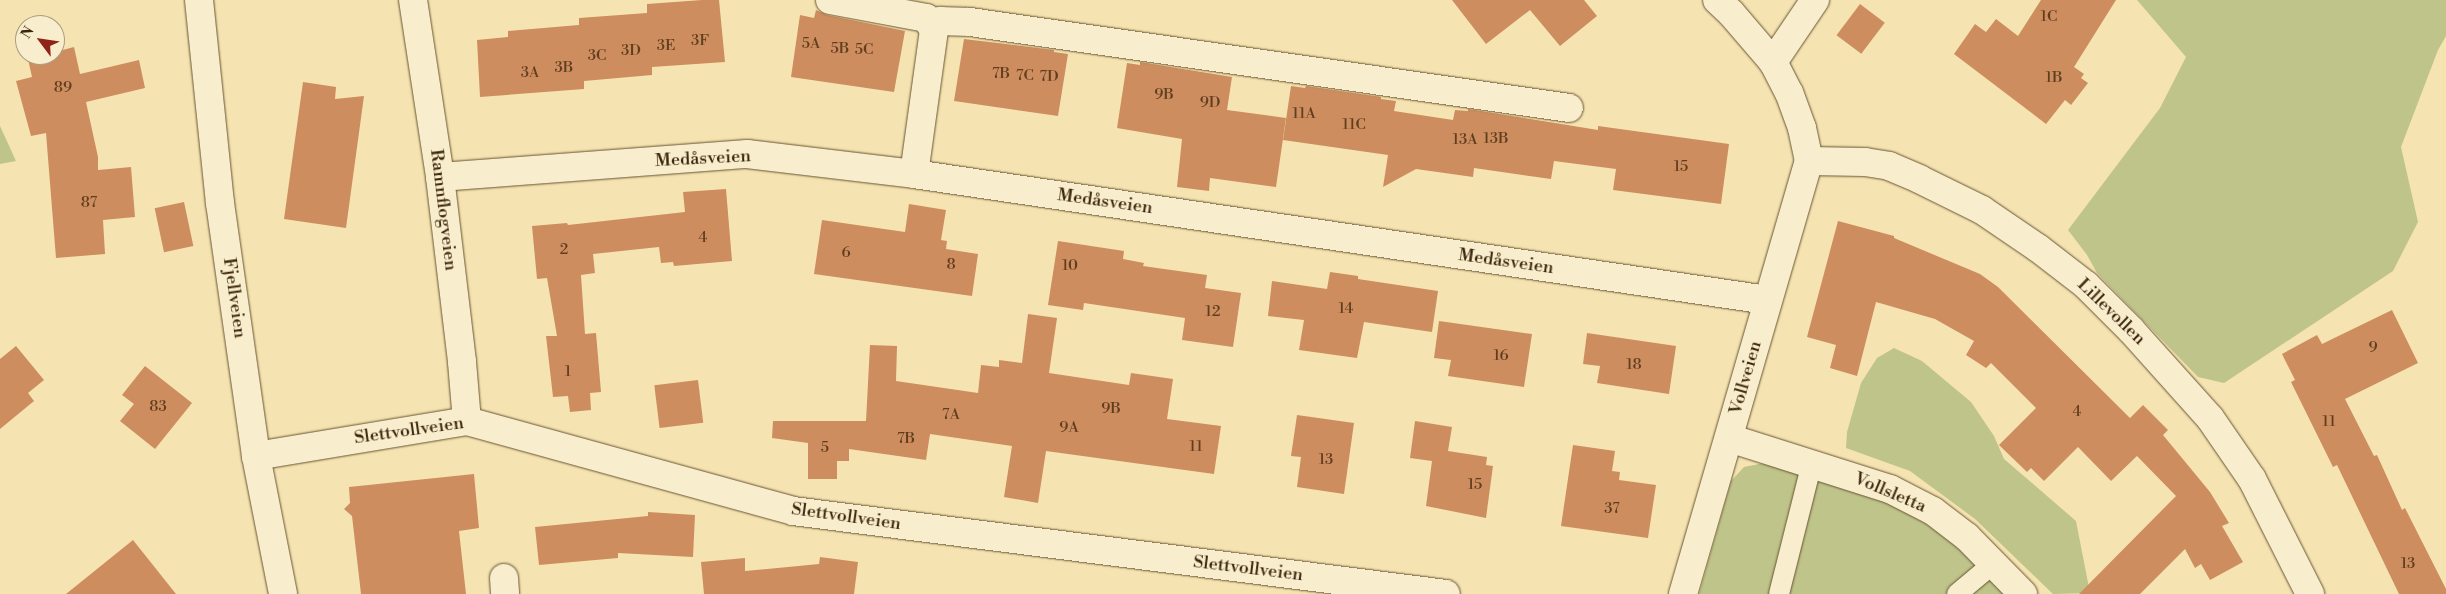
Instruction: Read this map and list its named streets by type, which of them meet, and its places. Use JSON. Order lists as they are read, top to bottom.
{
  "streets": {
    "street": [
      "Medåsveien",
      "Ramnflogveien",
      "Fjellveien",
      "Lillevollen",
      "Vollveien",
      "Slettvollveien",
      "Vollsletta"
    ]
  },
  "crossings": [
    ["Medåsveien", "Ramnflogveien"],
    ["Medåsveien", "Vollveien"],
    ["Ramnflogveien", "Slettvollveien"],
    ["Fjellveien", "Slettvollveien"],
    ["Lillevollen", "Vollveien"],
    ["Vollveien", "Vollsletta"]
  ],
  "house_numbers": [
    "1C",
    "3F",
    "5A",
    "3E",
    "5B",
    "5C",
    "3D",
    "3C",
    "3B",
    "3A",
    "7B",
    "7C",
    "7D",
    "1B",
    "89",
    "9B",
    "9D",
    "11A",
    "11C",
    "13B",
    "13A",
    "15",
    "87",
    "4",
    "2",
    "6",
    "8",
    "10",
    "14",
    "12",
    "9",
    "16",
    "18",
    "1",
    "83",
    "9B",
    "4",
    "7A",
    "11",
    "9A",
    "7B",
    "11",
    "5",
    "13",
    "15",
    "37",
    "13"
  ],
  "north": "top left"
}
